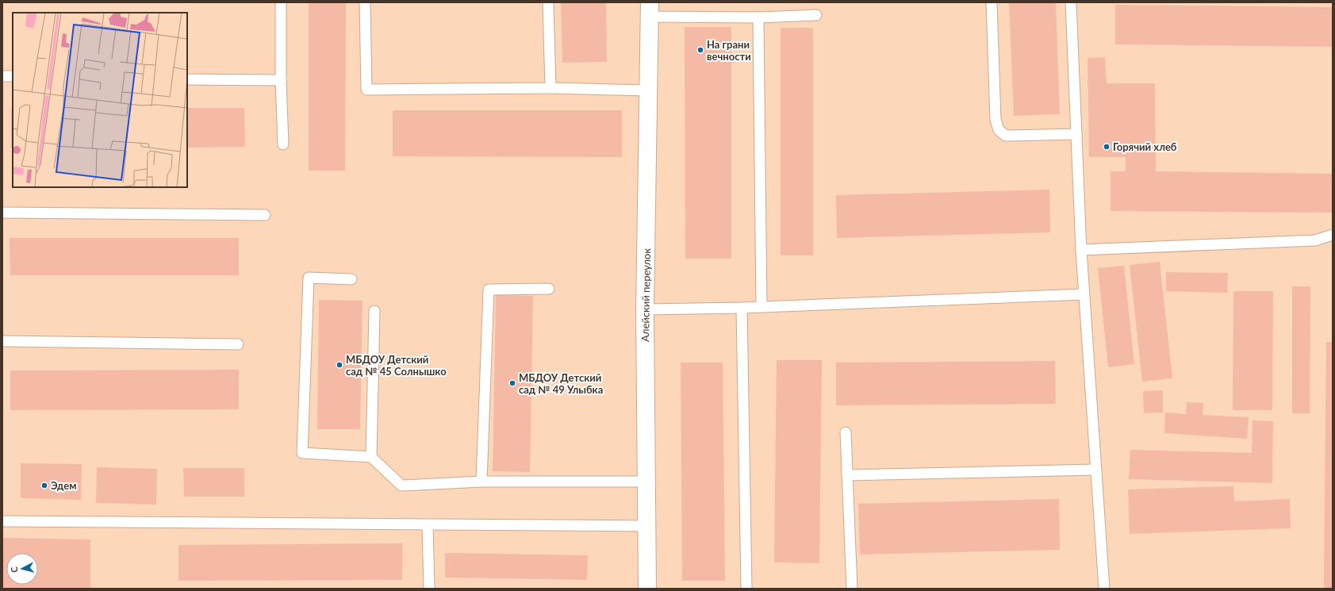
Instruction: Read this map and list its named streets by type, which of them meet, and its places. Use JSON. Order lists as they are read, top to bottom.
{
  "streets": {
    "street": ["Алейский переулок"]
  },
  "places": [
    "На грани вечности",
    "Горячий хлеб",
    "МБДОУ Детский сад № 45 Солнышко",
    "МБДОУ Детский сад № 49 Улыбка",
    "Эдем"
  ],
  "north": "left"
}
